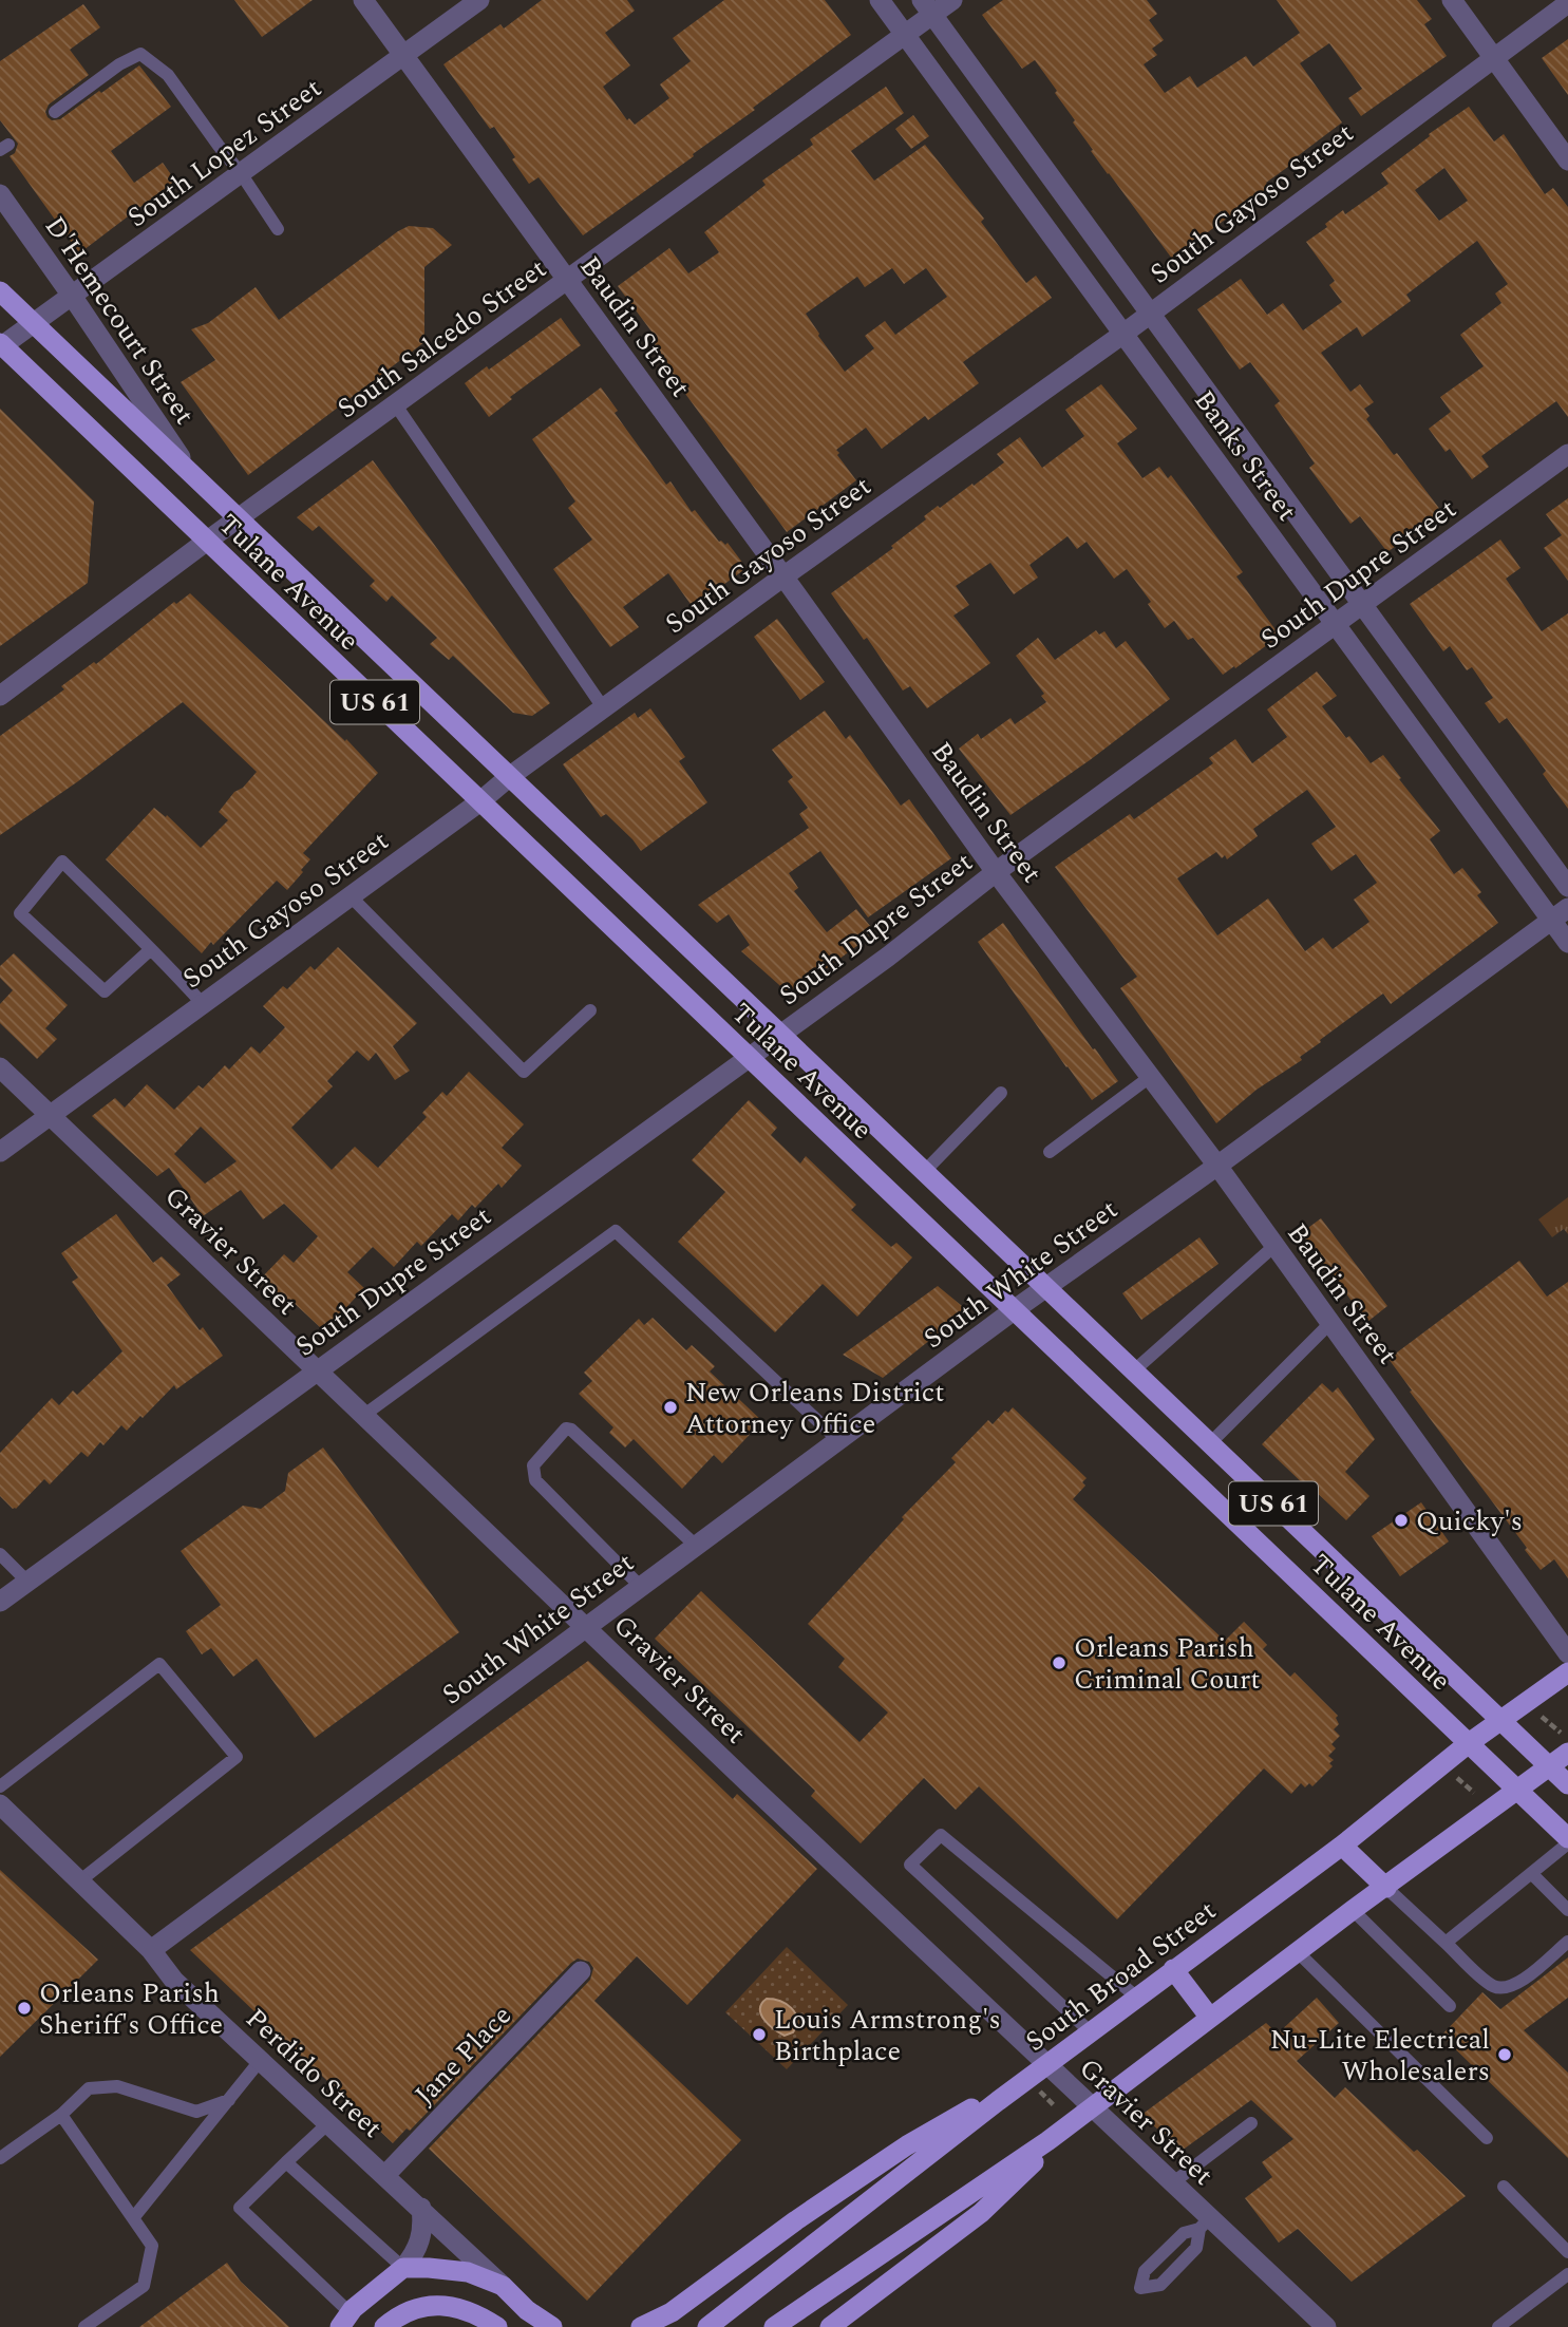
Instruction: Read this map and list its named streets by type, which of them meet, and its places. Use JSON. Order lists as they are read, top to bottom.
{
  "streets": {
    "main road": ["Tulane Avenue", "US 61", "South Broad Street"],
    "street": [
      "South Lopez Street",
      "South Gayoso Street",
      "D'Hemecourt Street",
      "Baudin Street",
      "South Salcedo Street",
      "Banks Street",
      "South Dupre Street",
      "Gravier Street",
      "South White Street",
      "Jane Place",
      "Perdido Street"
    ]
  },
  "crossings": [
    ["South Lopez Street", "D'Hemecourt Street"],
    ["South Lopez Street", "Baudin Street"],
    ["South Lopez Street", "Tulane Avenue"],
    ["South Gayoso Street", "Baudin Street"],
    ["South Gayoso Street", "Banks Street"],
    ["South Gayoso Street", "Tulane Avenue"],
    ["South Gayoso Street", "Gravier Street"],
    ["D'Hemecourt Street", "Tulane Avenue"],
    ["Baudin Street", "South Salcedo Street"],
    ["Baudin Street", "South Dupre Street"],
    ["Baudin Street", "South White Street"],
    ["South Salcedo Street", "Banks Street"],
    ["South Salcedo Street", "Tulane Avenue"],
    ["Banks Street", "South Dupre Street"],
    ["Banks Street", "South White Street"],
    ["South Dupre Street", "Tulane Avenue"],
    ["South Dupre Street", "Gravier Street"],
    ["Tulane Avenue", "South White Street"],
    ["Tulane Avenue", "South Broad Street"],
    ["Gravier Street", "South White Street"],
    ["Gravier Street", "South Broad Street"],
    ["South White Street", "Perdido Street"],
    ["Jane Place", "Perdido Street"]
  ],
  "places": [
    "New Orleans District Attorney Office",
    "Quicky's",
    "Orleans Parish Criminal Court",
    "Orleans Parish Sheriff's Office",
    "Louis Armstrong's Birthplace",
    "Nu-Lite Electrical Wholesalers"
  ]
}
